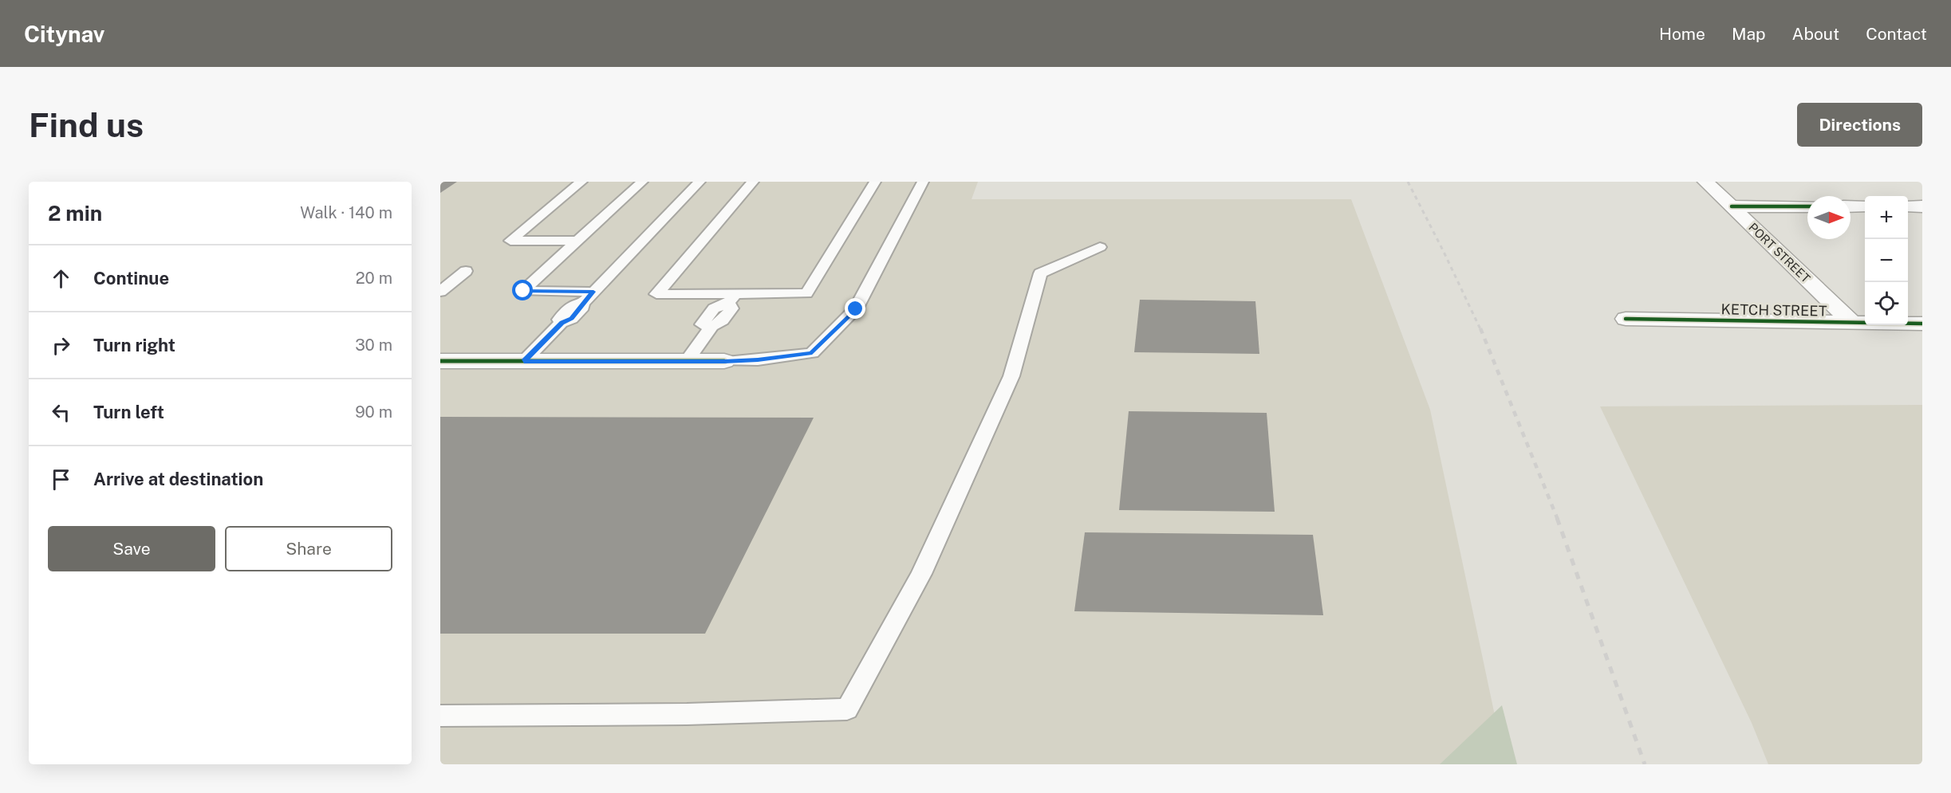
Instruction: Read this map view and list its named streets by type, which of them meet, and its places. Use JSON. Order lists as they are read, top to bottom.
{
  "streets": {
    "street": ["PORT STREET", "KETCH STREET"]
  },
  "crossings": [
    ["PORT STREET", "KETCH STREET"]
  ],
  "north": "right",
  "page": {
    "header": "Citynav",
    "nav": [
      "Home",
      "Map",
      "About",
      "Contact"
    ],
    "buttons": [
      "Directions",
      ["Save", "Share"]
    ],
    "title": "Find us",
    "heading": ["2 min", "Walk · 140 m"],
    "map_buttons": ["+", "−"],
    "list": [
      ["Continue", "20 m"],
      ["Turn right", "30 m"],
      ["Turn left", "90 m"],
      "Arrive at destination"
    ]
  }
}
